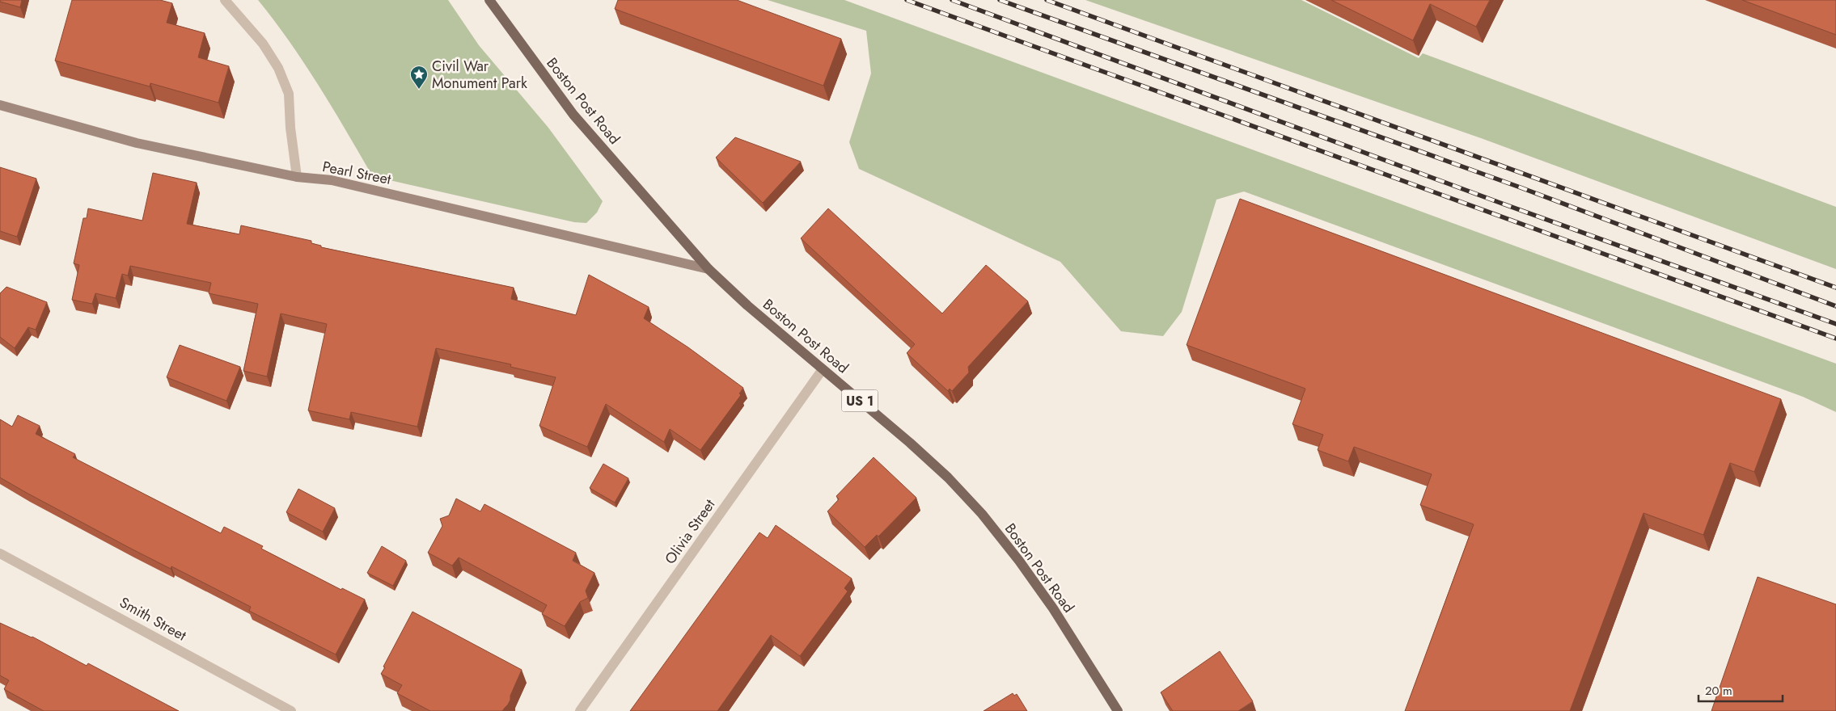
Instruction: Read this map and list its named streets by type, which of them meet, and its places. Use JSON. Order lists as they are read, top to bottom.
{
  "streets": {
    "main road": ["Boston Post Road", "US 1"],
    "street": ["Pearl Street", "Olivia Street", "Smith Street"]
  },
  "crossings": [
    ["Boston Post Road", "Pearl Street"],
    ["Boston Post Road", "Olivia Street"]
  ],
  "places": {
    "place": ["Civil War Monument Park"]
  },
  "scale_bar": "20 m"
}
